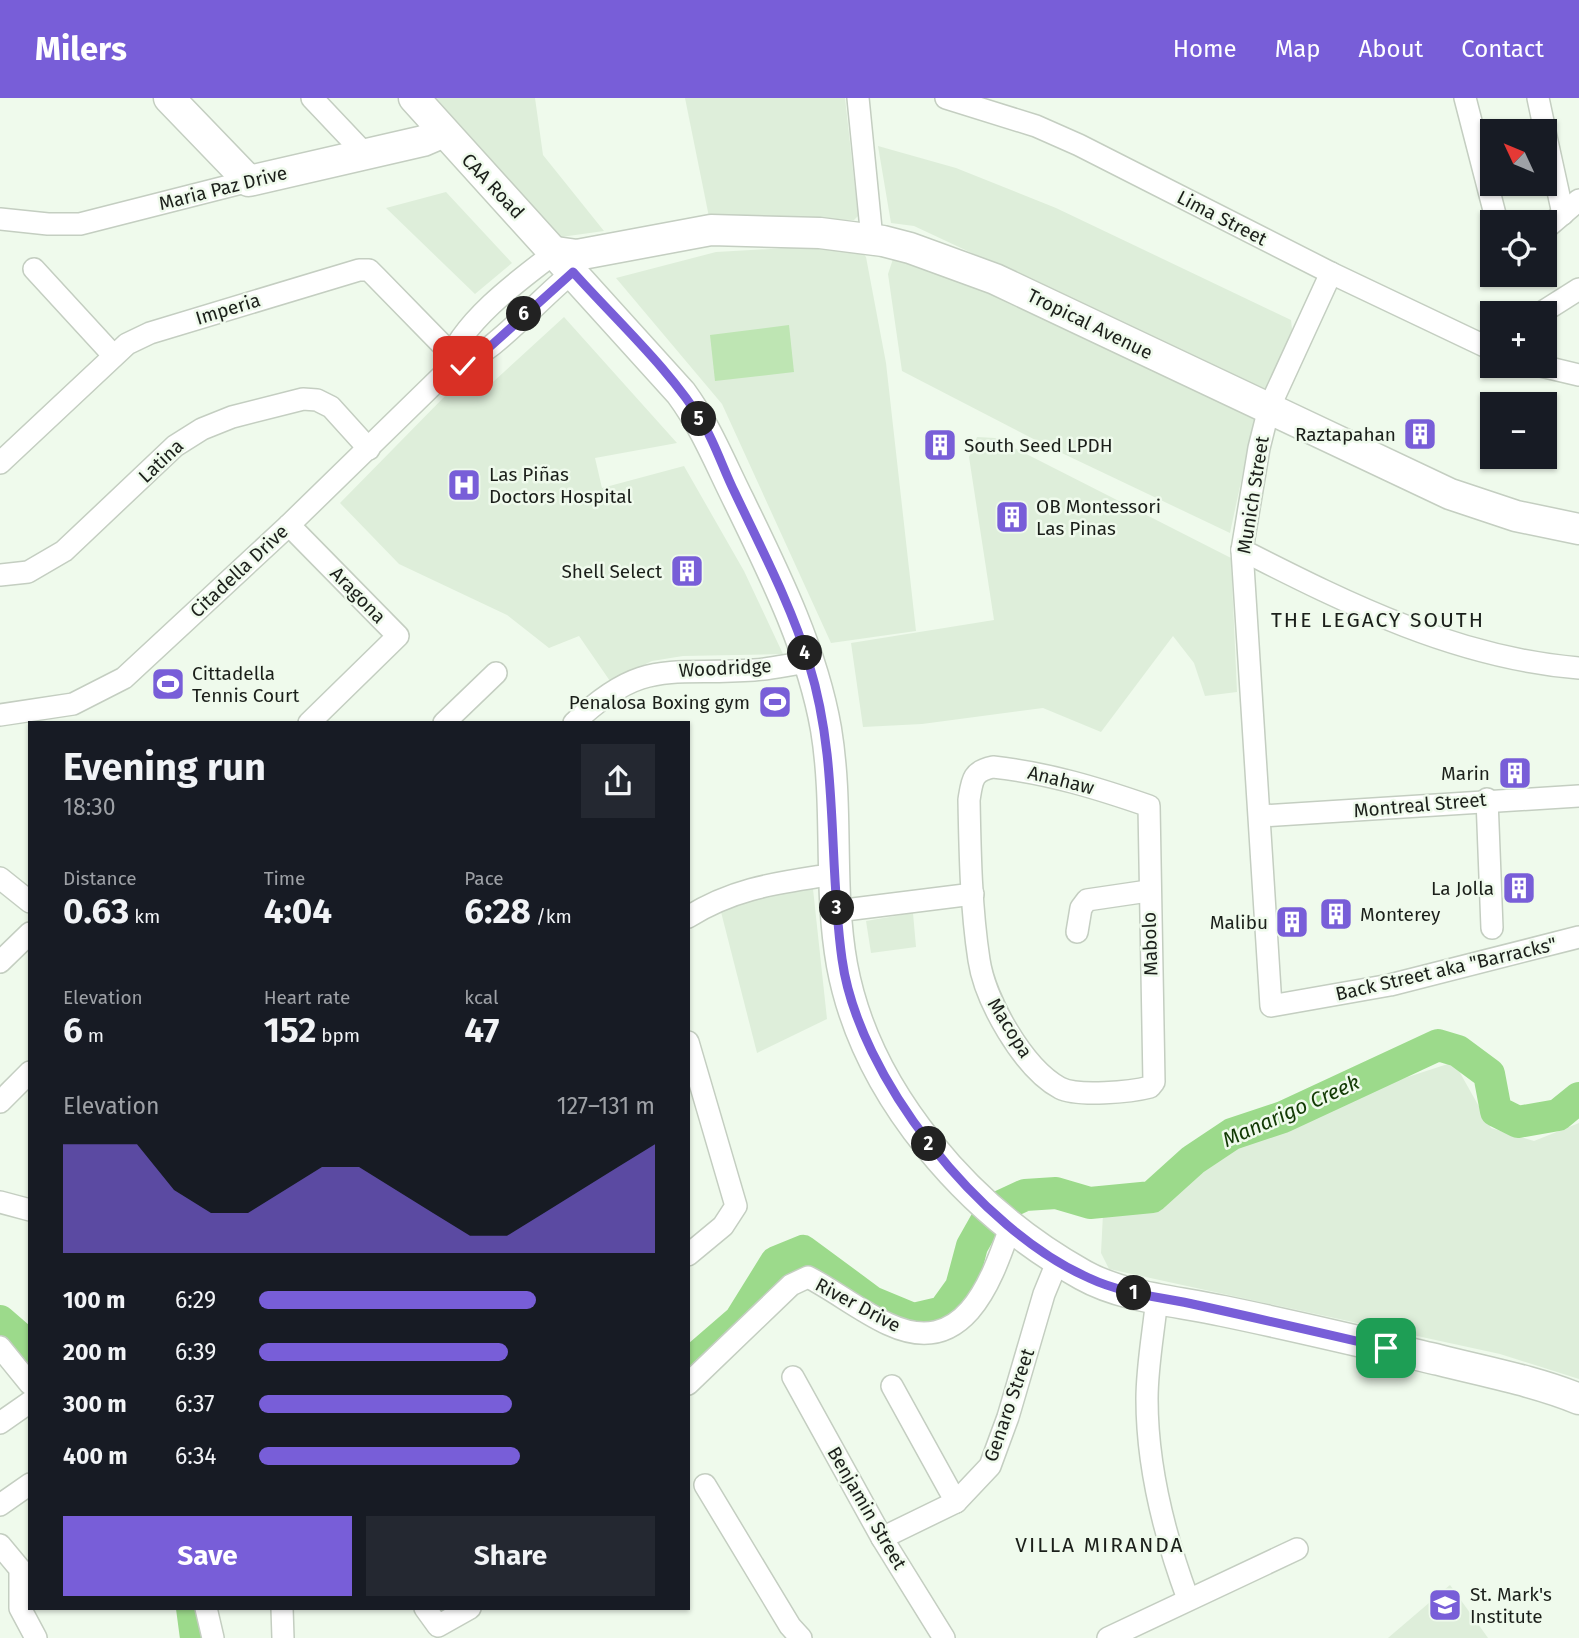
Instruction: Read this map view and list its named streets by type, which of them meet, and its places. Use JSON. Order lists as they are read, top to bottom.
{
  "streets": {
    "main road": ["CAA Road", "Maria Paz Drive", "Tropical Avenue"],
    "street": [
      "Lima Street",
      "Imperia",
      "Latina",
      "Munich Street",
      "Citadella Drive",
      "Aragona",
      "Woodridge",
      "Anahaw",
      "Montreal Street",
      "Mabolo",
      "Back Street aka \"Barracks\"",
      "Macopa",
      "River Drive",
      "Genaro Street",
      "Benjamin Street"
    ]
  },
  "crossings": [
    ["CAA Road", "Maria Paz Drive"],
    ["CAA Road", "Tropical Avenue"],
    ["CAA Road", "Citadella Drive"],
    ["CAA Road", "Woodridge"],
    ["CAA Road", "River Drive"],
    ["CAA Road", "Genaro Street"],
    ["Lima Street", "Munich Street"],
    ["Imperia", "Citadella Drive"],
    ["Tropical Avenue", "Munich Street"],
    ["Tropical Avenue", "Citadella Drive"],
    ["Latina", "Citadella Drive"],
    ["Munich Street", "Montreal Street"],
    ["Munich Street", "Back Street aka \"Barracks\""],
    ["Citadella Drive", "Aragona"],
    ["Anahaw", "Mabolo"],
    ["Anahaw", "Macopa"],
    ["Mabolo", "Macopa"],
    ["Genaro Street", "Benjamin Street"]
  ],
  "districts": ["THE LEGACY SOUTH", "VILLA MIRANDA"],
  "water": ["Manarigo Creek"],
  "places": {
    "building": [
      "Raztapahan",
      "South Seed LPDH",
      "OB Montessori Las Pinas",
      "Shell Select",
      "Marin",
      "La Jolla",
      "Monterey",
      "Malibu"
    ],
    "hospital": ["Las Piñas Doctors Hospital"],
    "sports": ["Cittadella Tennis Court", "Penalosa Boxing gym"],
    "school or university": ["St. Mark's Institute"]
  },
  "north": "top left",
  "page": {
    "header": "Milers",
    "nav": [
      "Home",
      "Map",
      "About",
      "Contact"
    ],
    "map_buttons": ["+", "−"],
    "pins": [
      "6",
      "5",
      "4",
      "3",
      "2",
      "1"
    ],
    "heading": ["Evening run", "18:30"],
    "stats": [
      ["Distance", "0.63 km"],
      ["Time", "4:04"],
      ["Pace", "6:28 /km"],
      ["Elevation", "6 m"],
      ["Heart rate", "152 bpm"],
      ["kcal", "47"]
    ],
    "chart": ["Elevation", "127–131 m"],
    "list": [
      {
        "name": "100 m",
        "note": "6:29"
      },
      {
        "name": "200 m",
        "note": "6:39"
      },
      {
        "name": "300 m",
        "note": "6:37"
      },
      {
        "name": "400 m",
        "note": "6:34"
      }
    ],
    "buttons": ["Save", "Share"]
  }
}
